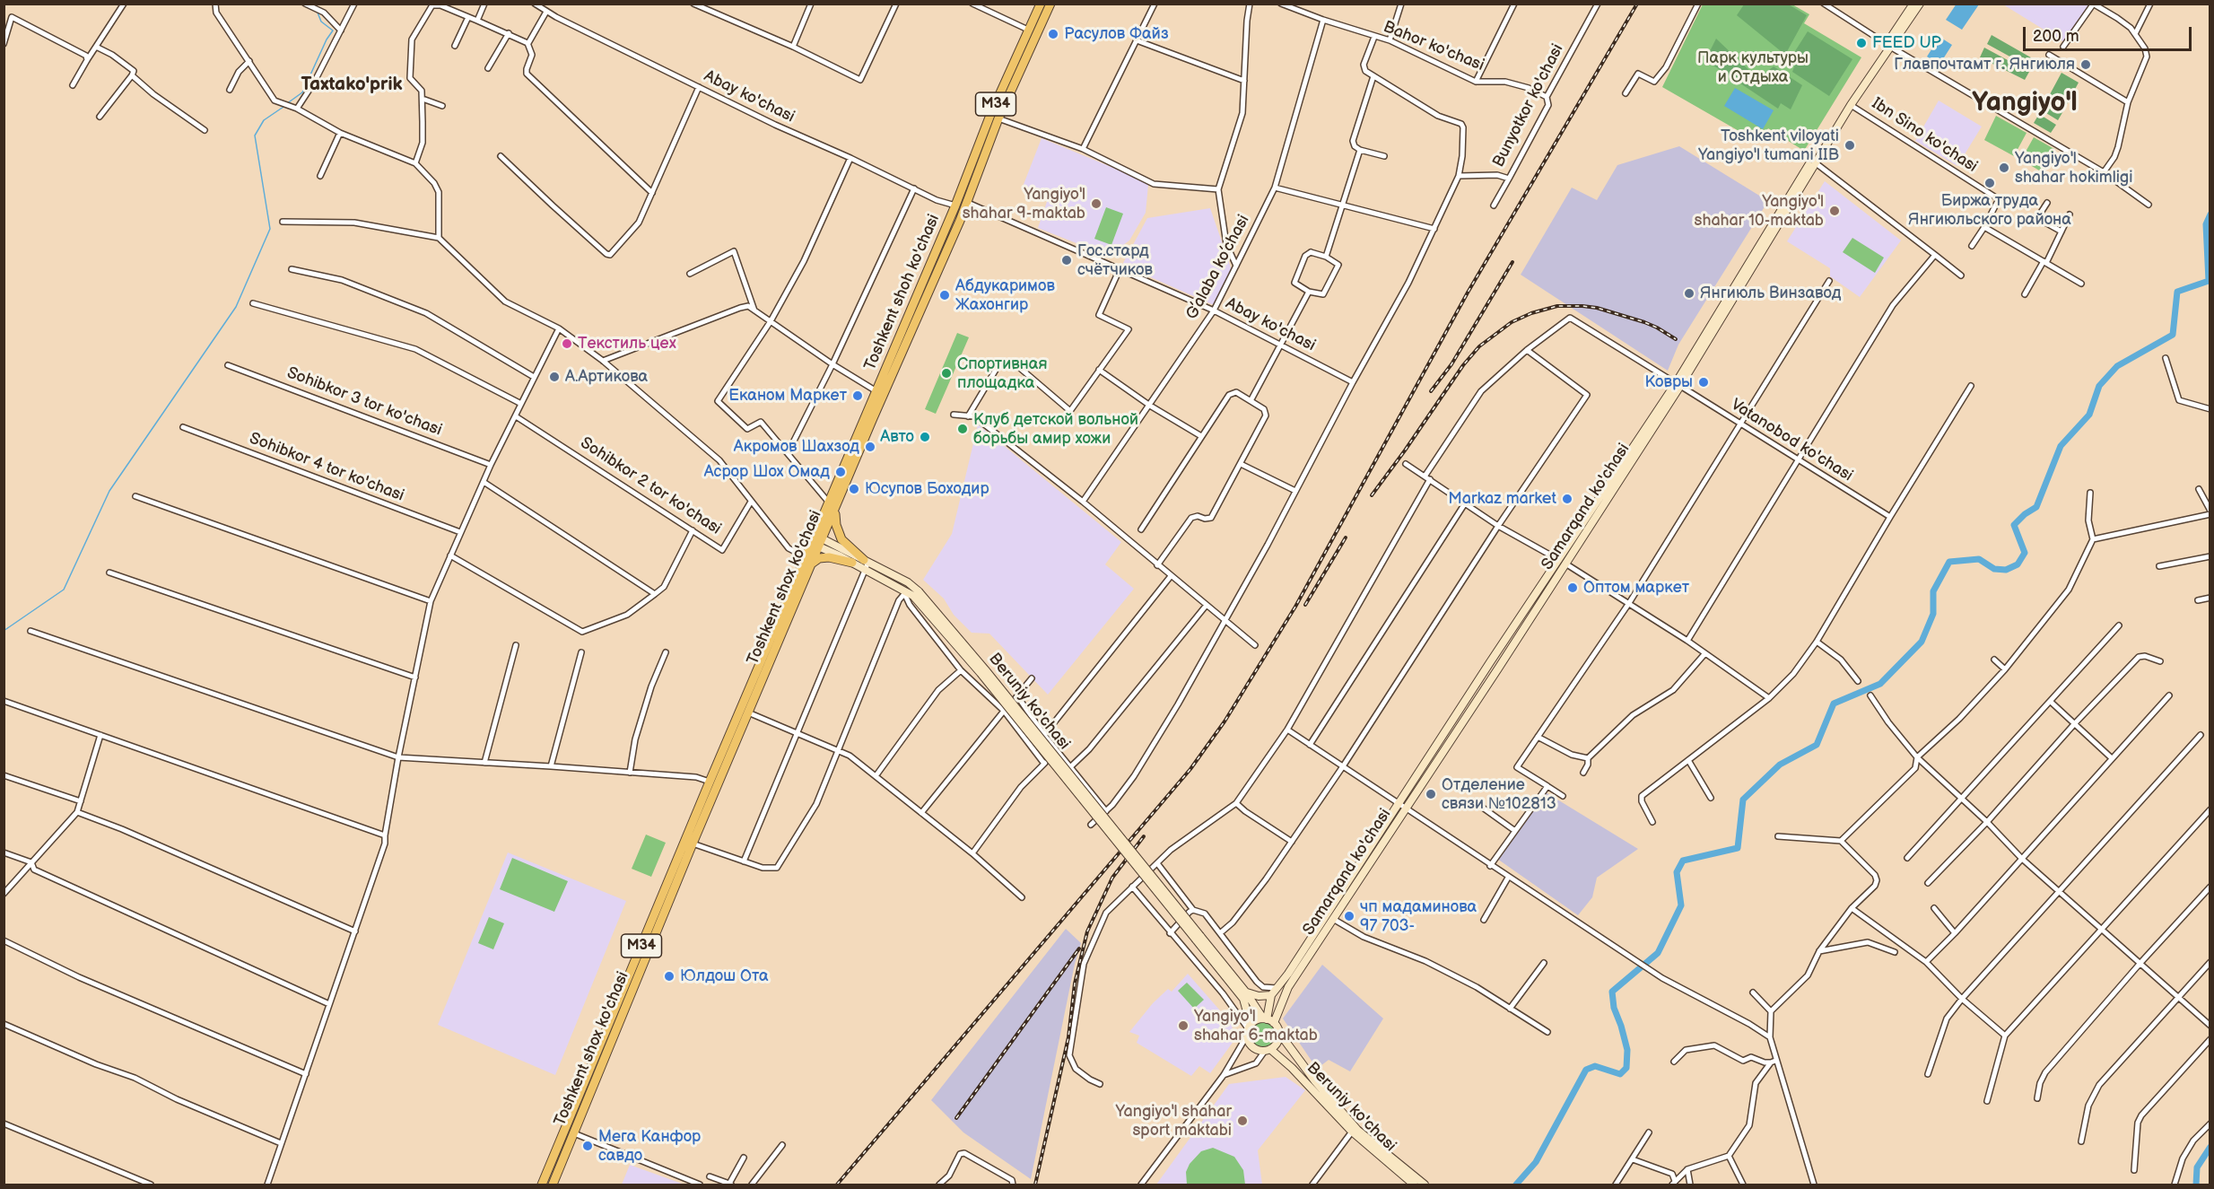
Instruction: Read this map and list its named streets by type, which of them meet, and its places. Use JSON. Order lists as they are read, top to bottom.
{
  "streets": {
    "main road": [
      "M34",
      "Toshkent shoh ko'chasi",
      "Samarqand ko'chasi",
      "Toshkent shox ko'chasi",
      "Beruniy ko'chasi"
    ],
    "street": [
      "Bahor ko'chasi",
      "Abay ko'chasi",
      "Bunyotkor ko'chasi",
      "Ibn Sino ko'chasi",
      "G’alaba ko’chasi",
      "Sohibkor 3 tor ko'chasi",
      "Vatanobod ko'chasi",
      "Sohibkor 4 tor ko'chasi",
      "Sohibkor 2 tor ko'chasi"
    ]
  },
  "crossings": [
    ["Bahor ko'chasi", "Bunyotkor ko'chasi"],
    ["Bahor ko'chasi", "G’alaba ko’chasi"],
    ["Abay ko'chasi", "M34"],
    ["Abay ko'chasi", "G’alaba ko’chasi"],
    ["Abay ko'chasi", "Toshkent shoh ko'chasi"],
    ["Abay ko'chasi", "Toshkent shox ko'chasi"],
    ["M34", "Toshkent shoh ko'chasi"],
    ["Ibn Sino ko'chasi", "Samarqand ko'chasi"],
    ["Toshkent shoh ko'chasi", "Toshkent shox ko'chasi"],
    ["Vatanobod ko'chasi", "Samarqand ko'chasi"],
    ["Vatanobod ko'chasi", "Beruniy ko'chasi"],
    ["Samarqand ko'chasi", "Beruniy ko'chasi"],
    ["Toshkent shox ko'chasi", "Beruniy ko'chasi"]
  ],
  "districts": ["Taxtako'prik", "Yangiyo'l"],
  "parks": ["Парк культуры и Отдыха"],
  "places": [
    "Расулов Файз",
    "FEED UP",
    "Главпочтамт г. Янгиюля",
    "Toshkent viloyati Yangiyo'l tumani IIB",
    "Yangiyo'l shahar hokimligi",
    "Биржа труда Янгиюльского района",
    "Yangiyo'l shahar 9-maktab",
    "Yangiyo'l shahar 10-maktab",
    "Гос.стард счётчиков",
    "Янгиюль Винзавод",
    "Абдукаримов Жахонгир",
    "Текстиль цех",
    "Спортивная площадка",
    "А.Артикова",
    "Ковры",
    "Еканом Маркет",
    "Клуб детской вольной борьбы амир хожи",
    "Авто",
    "Акромов Шахзод",
    "Асрор Шох Омад",
    "Юсупов Боходир",
    "Markaz market",
    "Оптом маркет",
    "Отделение связи №102813",
    "чп мадаминова 97 703-",
    "Юлдош Ота",
    "Yangiyo'l shahar 6-maktab",
    "Yangiyo'l shahar sport maktabi",
    "Мега Канфор савдо"
  ],
  "scale_bar": "200 m"
}
